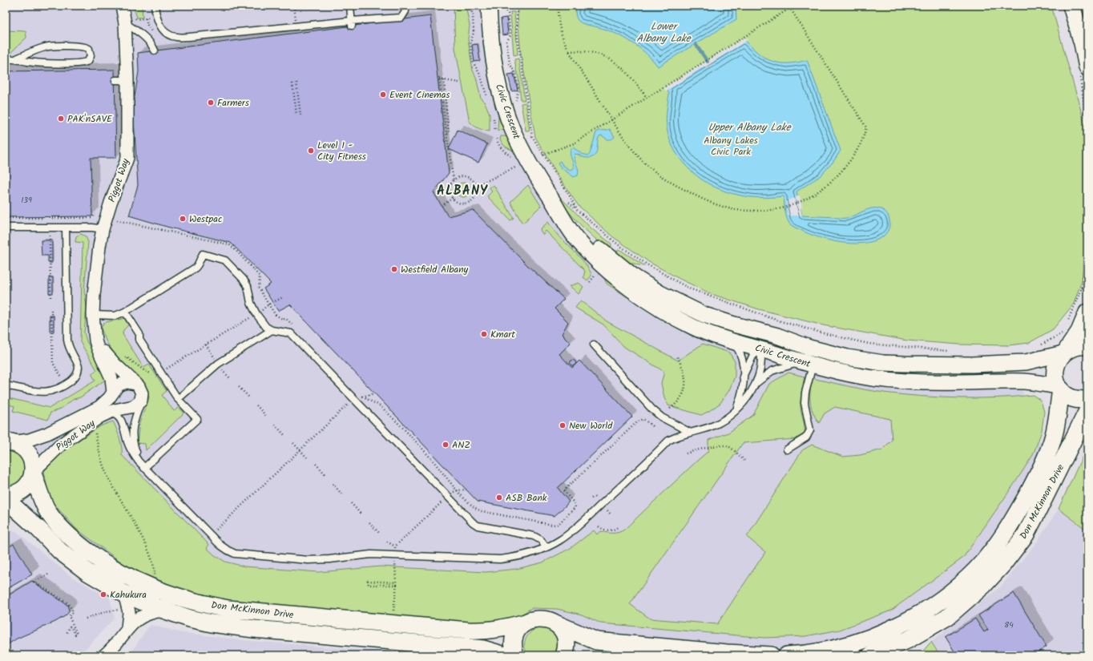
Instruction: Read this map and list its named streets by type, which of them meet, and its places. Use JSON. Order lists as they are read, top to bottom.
{
  "streets": {
    "main road": ["Don McKinnon Drive"],
    "street": ["Civic Crescent", "Piggot Way"]
  },
  "crossings": [
    ["Civic Crescent", "Don McKinnon Drive"],
    ["Piggot Way", "Don McKinnon Drive"]
  ],
  "districts": ["ALBANY"],
  "water": ["Lower Albany Lake", "Upper Albany Lake"],
  "parks": ["Albany Lakes Civic Park"],
  "places": [
    "Event Cinemas",
    "Farmers",
    "PAK'nSAVE",
    "Level 1 - City Fitness",
    "Westpac",
    "Westfield Albany",
    "Kmart",
    "New World",
    "ANZ",
    "ASB Bank",
    "Kahukura"
  ],
  "house_numbers": ["139", "84"]
}
